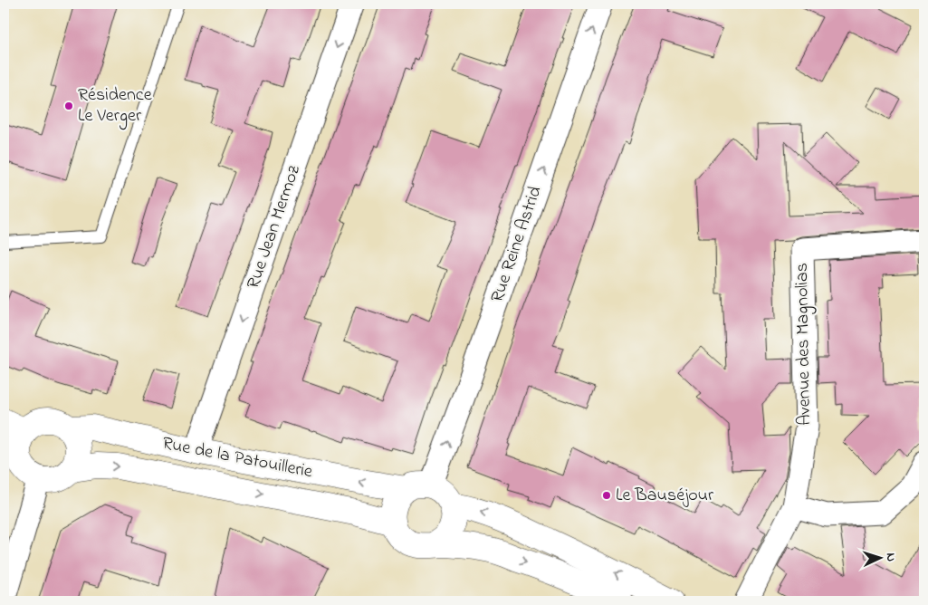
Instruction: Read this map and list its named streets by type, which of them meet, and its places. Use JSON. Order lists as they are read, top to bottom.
{
  "streets": {
    "street": [
      "Rue Jean Mermoz",
      "Rue Reine Astrid",
      "Avenue des Magnolias",
      "Rue de la Patouillerie"
    ]
  },
  "crossings": [
    ["Rue Jean Mermoz", "Rue de la Patouillerie"],
    ["Rue Reine Astrid", "Rue de la Patouillerie"]
  ],
  "one_way": ["Rue Jean Mermoz", "Rue Reine Astrid"],
  "places": ["Résidence Le Verger", "Le Bauséjour"],
  "north": "right"
}
